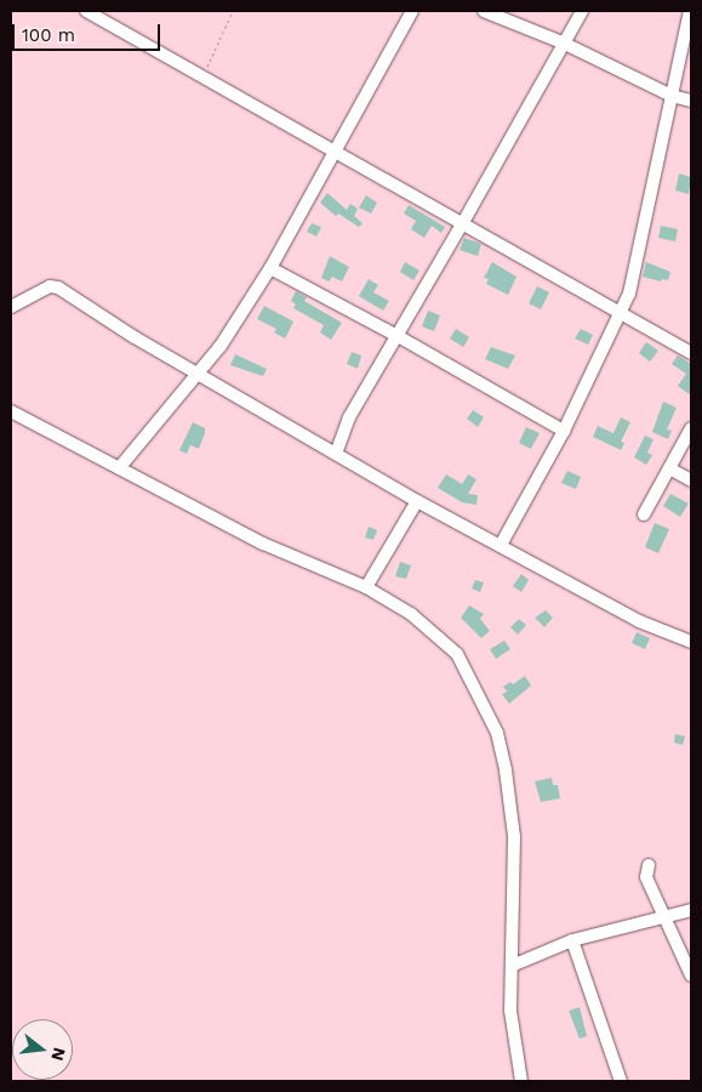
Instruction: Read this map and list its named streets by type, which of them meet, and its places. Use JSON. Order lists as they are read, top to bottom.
{
  "scale_bar": "100 m",
  "north": "right"
}
